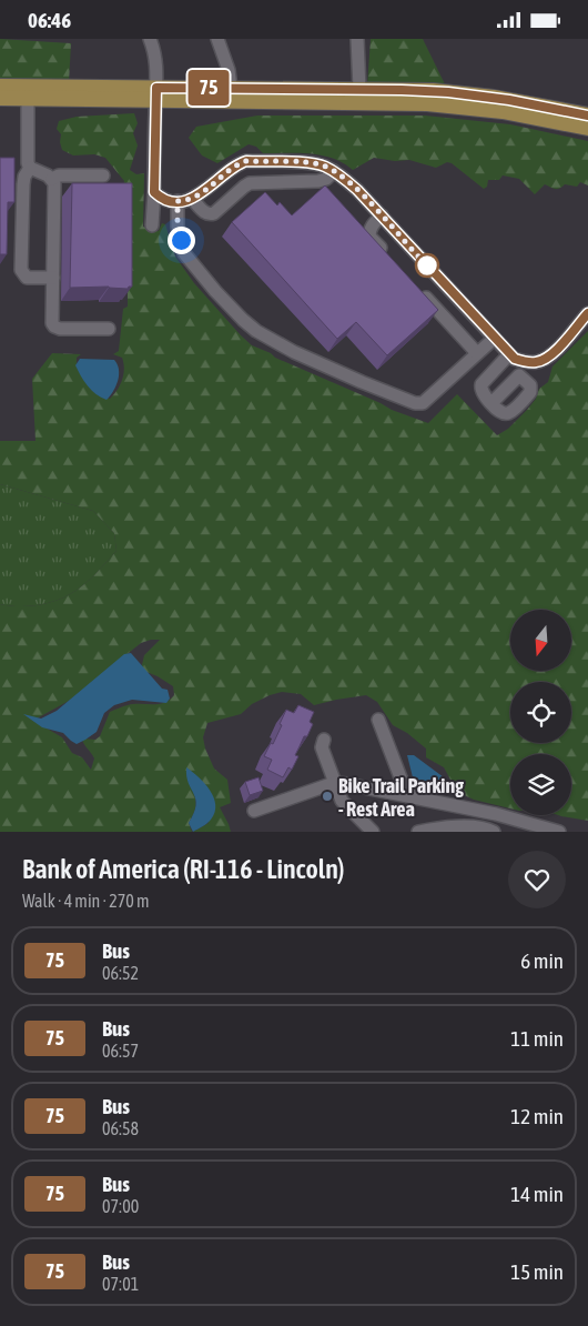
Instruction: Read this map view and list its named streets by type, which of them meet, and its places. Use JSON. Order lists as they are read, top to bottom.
{
  "places": ["Bike Trail Parking - Rest Area"],
  "lines": ["bus line 75"],
  "north": "bottom",
  "page": {
    "status": "06:46",
    "on_map": "75",
    "heading": ["Bank of America (RI-116 - Lincoln)", "Walk · 4 min · 270 m"],
    "list": [
      {
        "mark": "75",
        "name": "Bus",
        "note": "06:52",
        "value": "6 min"
      },
      {
        "mark": "75",
        "name": "Bus",
        "note": "06:57",
        "value": "11 min"
      },
      {
        "mark": "75",
        "name": "Bus",
        "note": "06:58",
        "value": "12 min"
      },
      {
        "mark": "75",
        "name": "Bus",
        "note": "07:00",
        "value": "14 min"
      },
      {
        "mark": "75",
        "name": "Bus",
        "note": "07:01",
        "value": "15 min"
      }
    ]
  }
}
